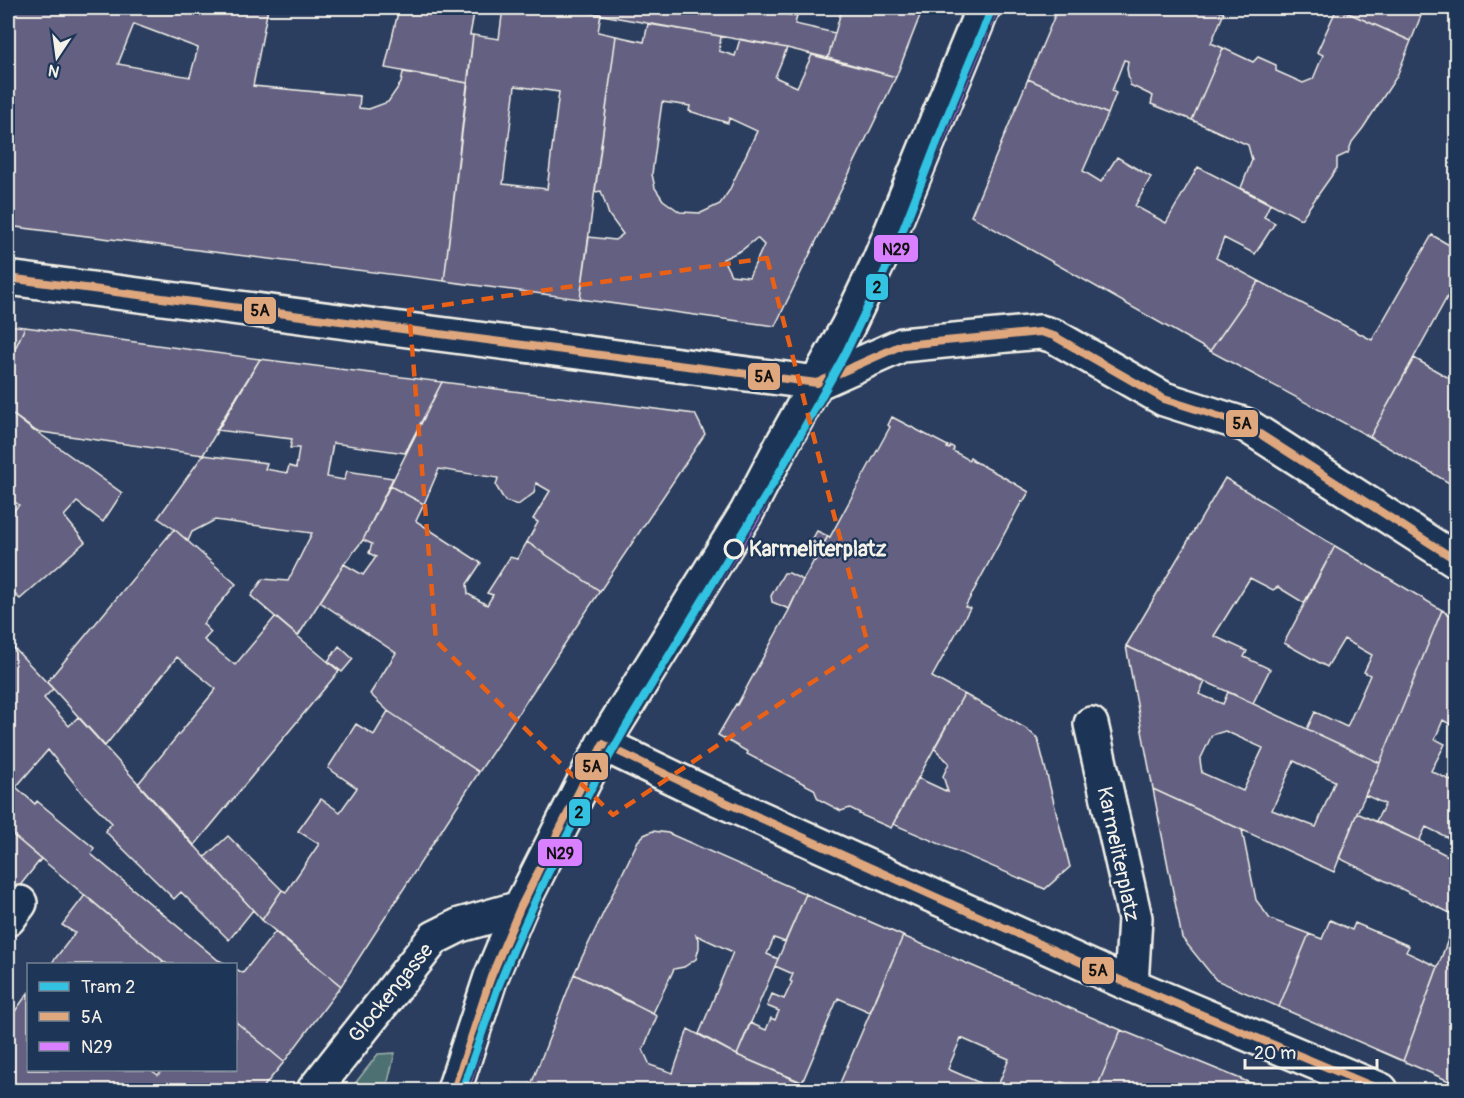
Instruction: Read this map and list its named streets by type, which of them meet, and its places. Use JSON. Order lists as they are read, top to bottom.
{
  "streets": {
    "street": ["Karmeliterplatz", "Glockengasse"]
  },
  "places": ["Karmeliterplatz"],
  "lines": ["tram line 2", "transit line N29", "transit line 5A"],
  "legend": ["Tram 2", "5A", "N29"],
  "scale_bar": "20 m",
  "north": "bottom"
}
